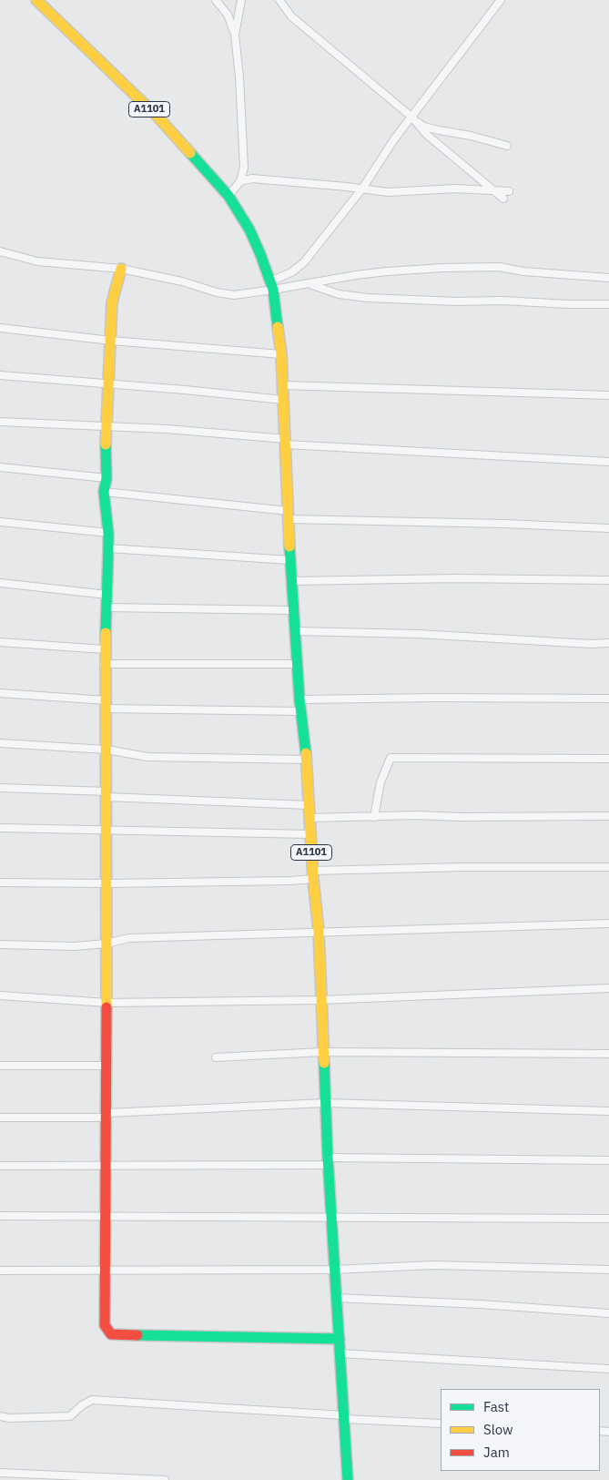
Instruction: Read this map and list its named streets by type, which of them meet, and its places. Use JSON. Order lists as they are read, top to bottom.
{
  "streets": {
    "main road": ["A1101"]
  },
  "legend": ["Fast", "Slow", "Jam"]
}
